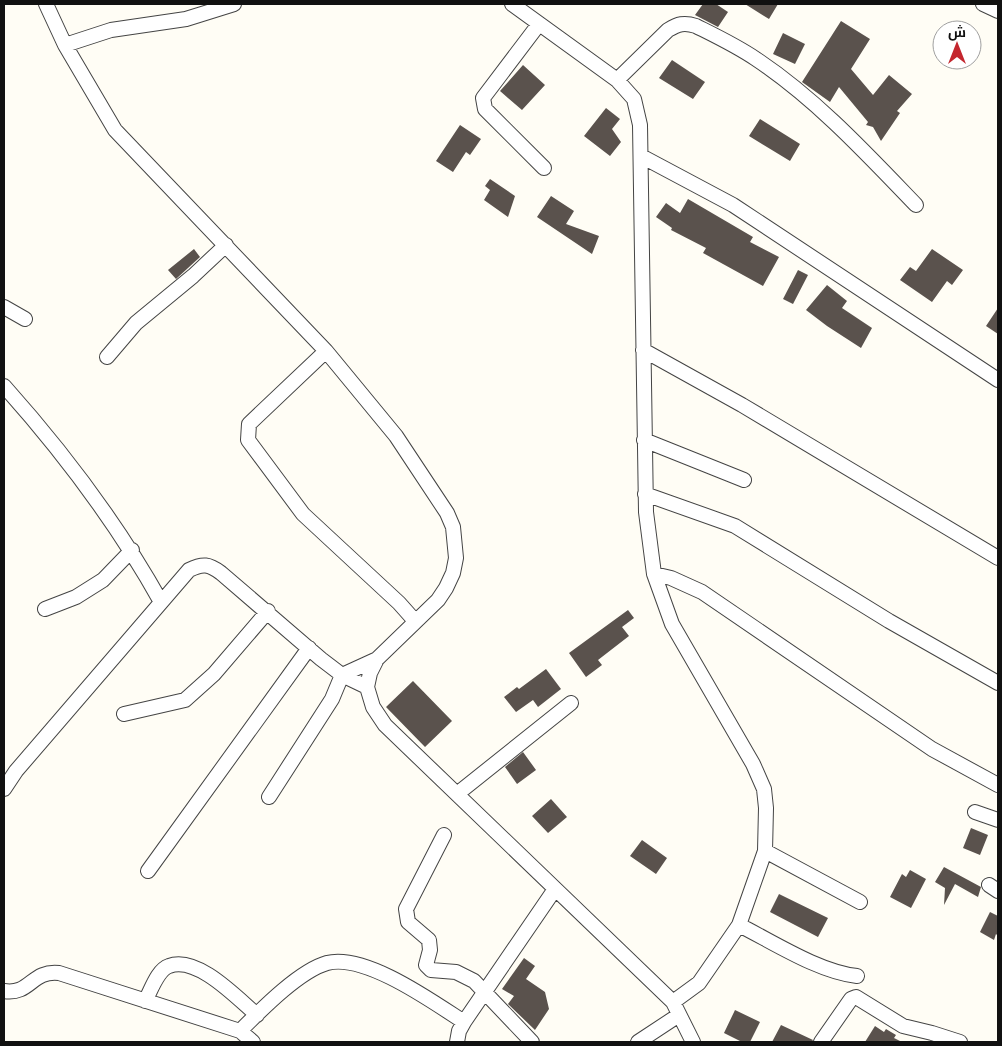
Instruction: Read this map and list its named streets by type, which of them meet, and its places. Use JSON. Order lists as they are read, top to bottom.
{
  "north": "top"
}
